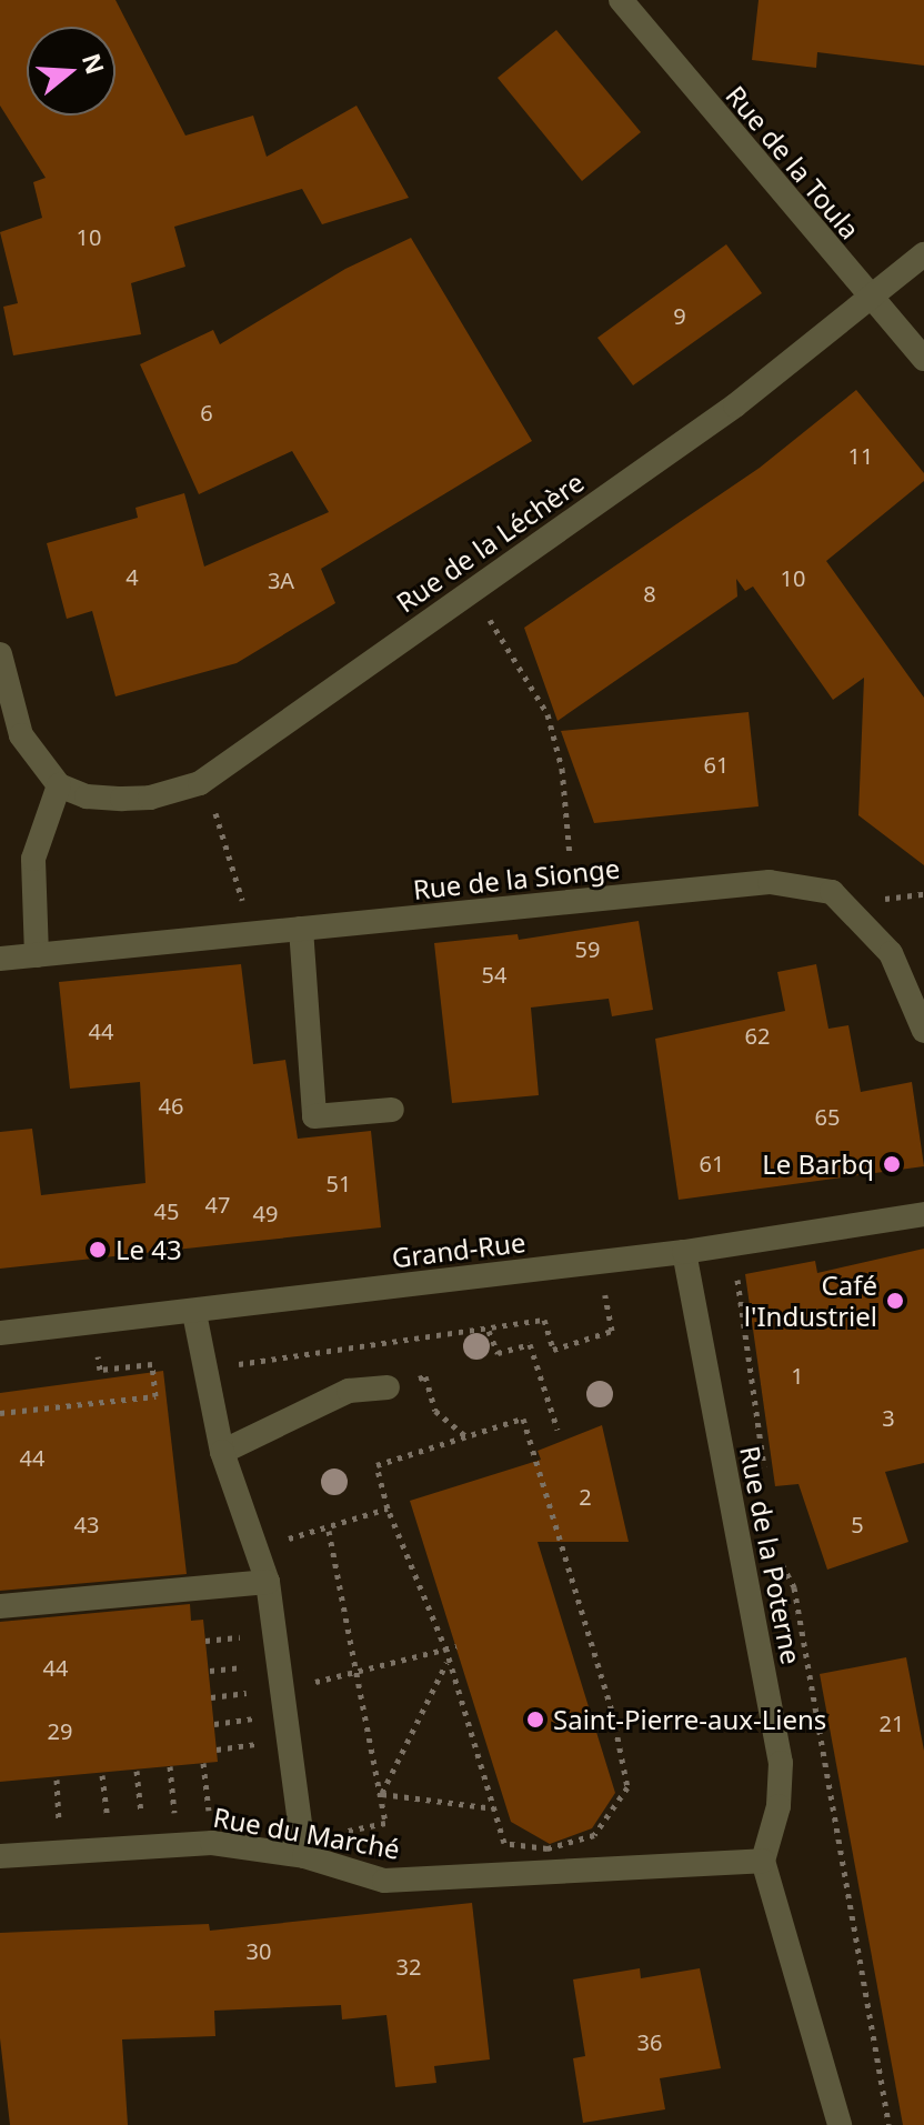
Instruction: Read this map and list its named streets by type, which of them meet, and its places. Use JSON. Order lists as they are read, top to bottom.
{
  "streets": {
    "street": [
      "Rue de la Toula",
      "Rue de la Léchère",
      "Rue de la Sionge",
      "Grand-Rue",
      "Rue de la Poterne",
      "Rue du Marché"
    ]
  },
  "crossings": [
    ["Rue de la Toula", "Rue de la Léchère"],
    ["Grand-Rue", "Rue de la Poterne"],
    ["Rue de la Poterne", "Rue du Marché"]
  ],
  "places": [
    "Le Barbq",
    "Le 43",
    "Café l'Industriel",
    "Saint-Pierre-aux-Liens"
  ],
  "house_numbers": [
    "10",
    "9",
    "6",
    "11",
    "4",
    "10",
    "3A",
    "8",
    "61",
    "59",
    "54",
    "44",
    "62",
    "46",
    "65",
    "61",
    "51",
    "47",
    "45",
    "49",
    "1",
    "3",
    "44",
    "2",
    "43",
    "5",
    "44",
    "21",
    "29",
    "30",
    "32",
    "36"
  ],
  "north": "right"
}
